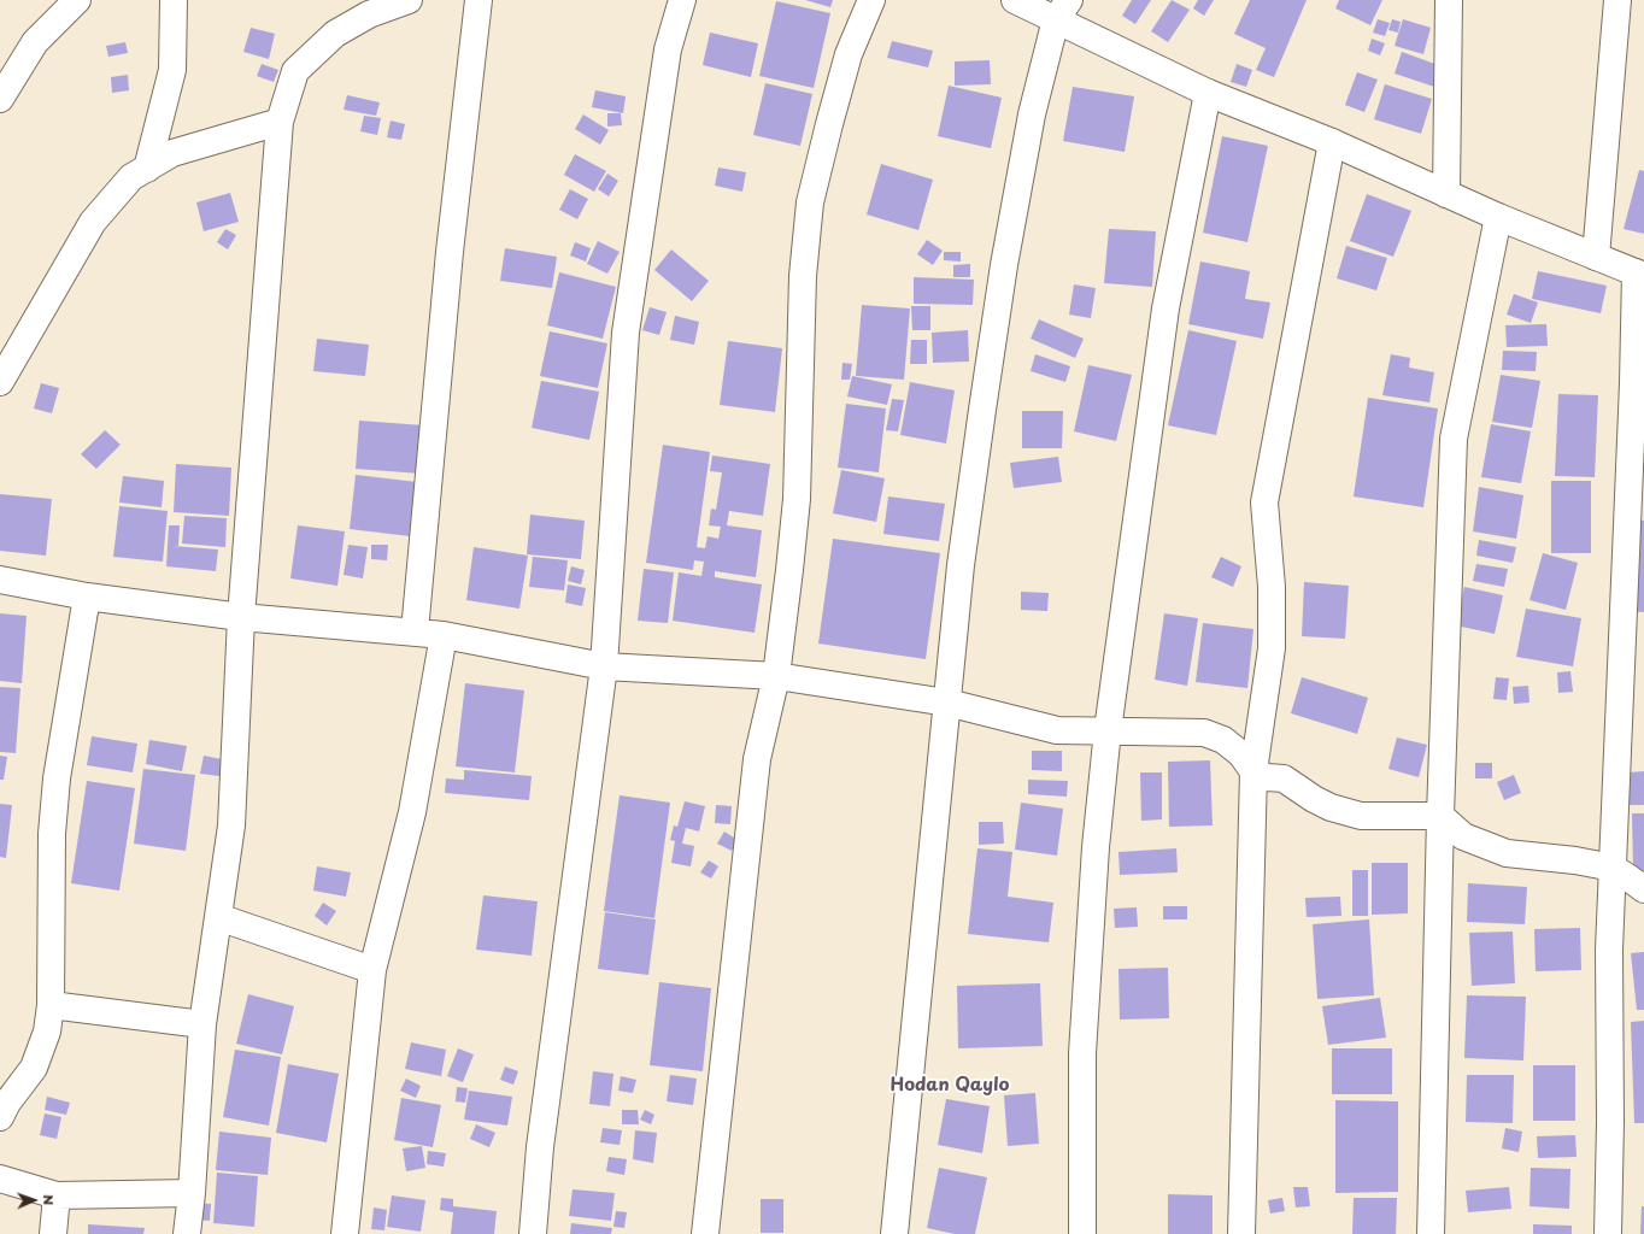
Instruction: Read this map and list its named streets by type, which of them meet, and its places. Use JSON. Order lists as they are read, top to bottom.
{
  "districts": ["Hodan Qaylo"],
  "north": "right"
}
